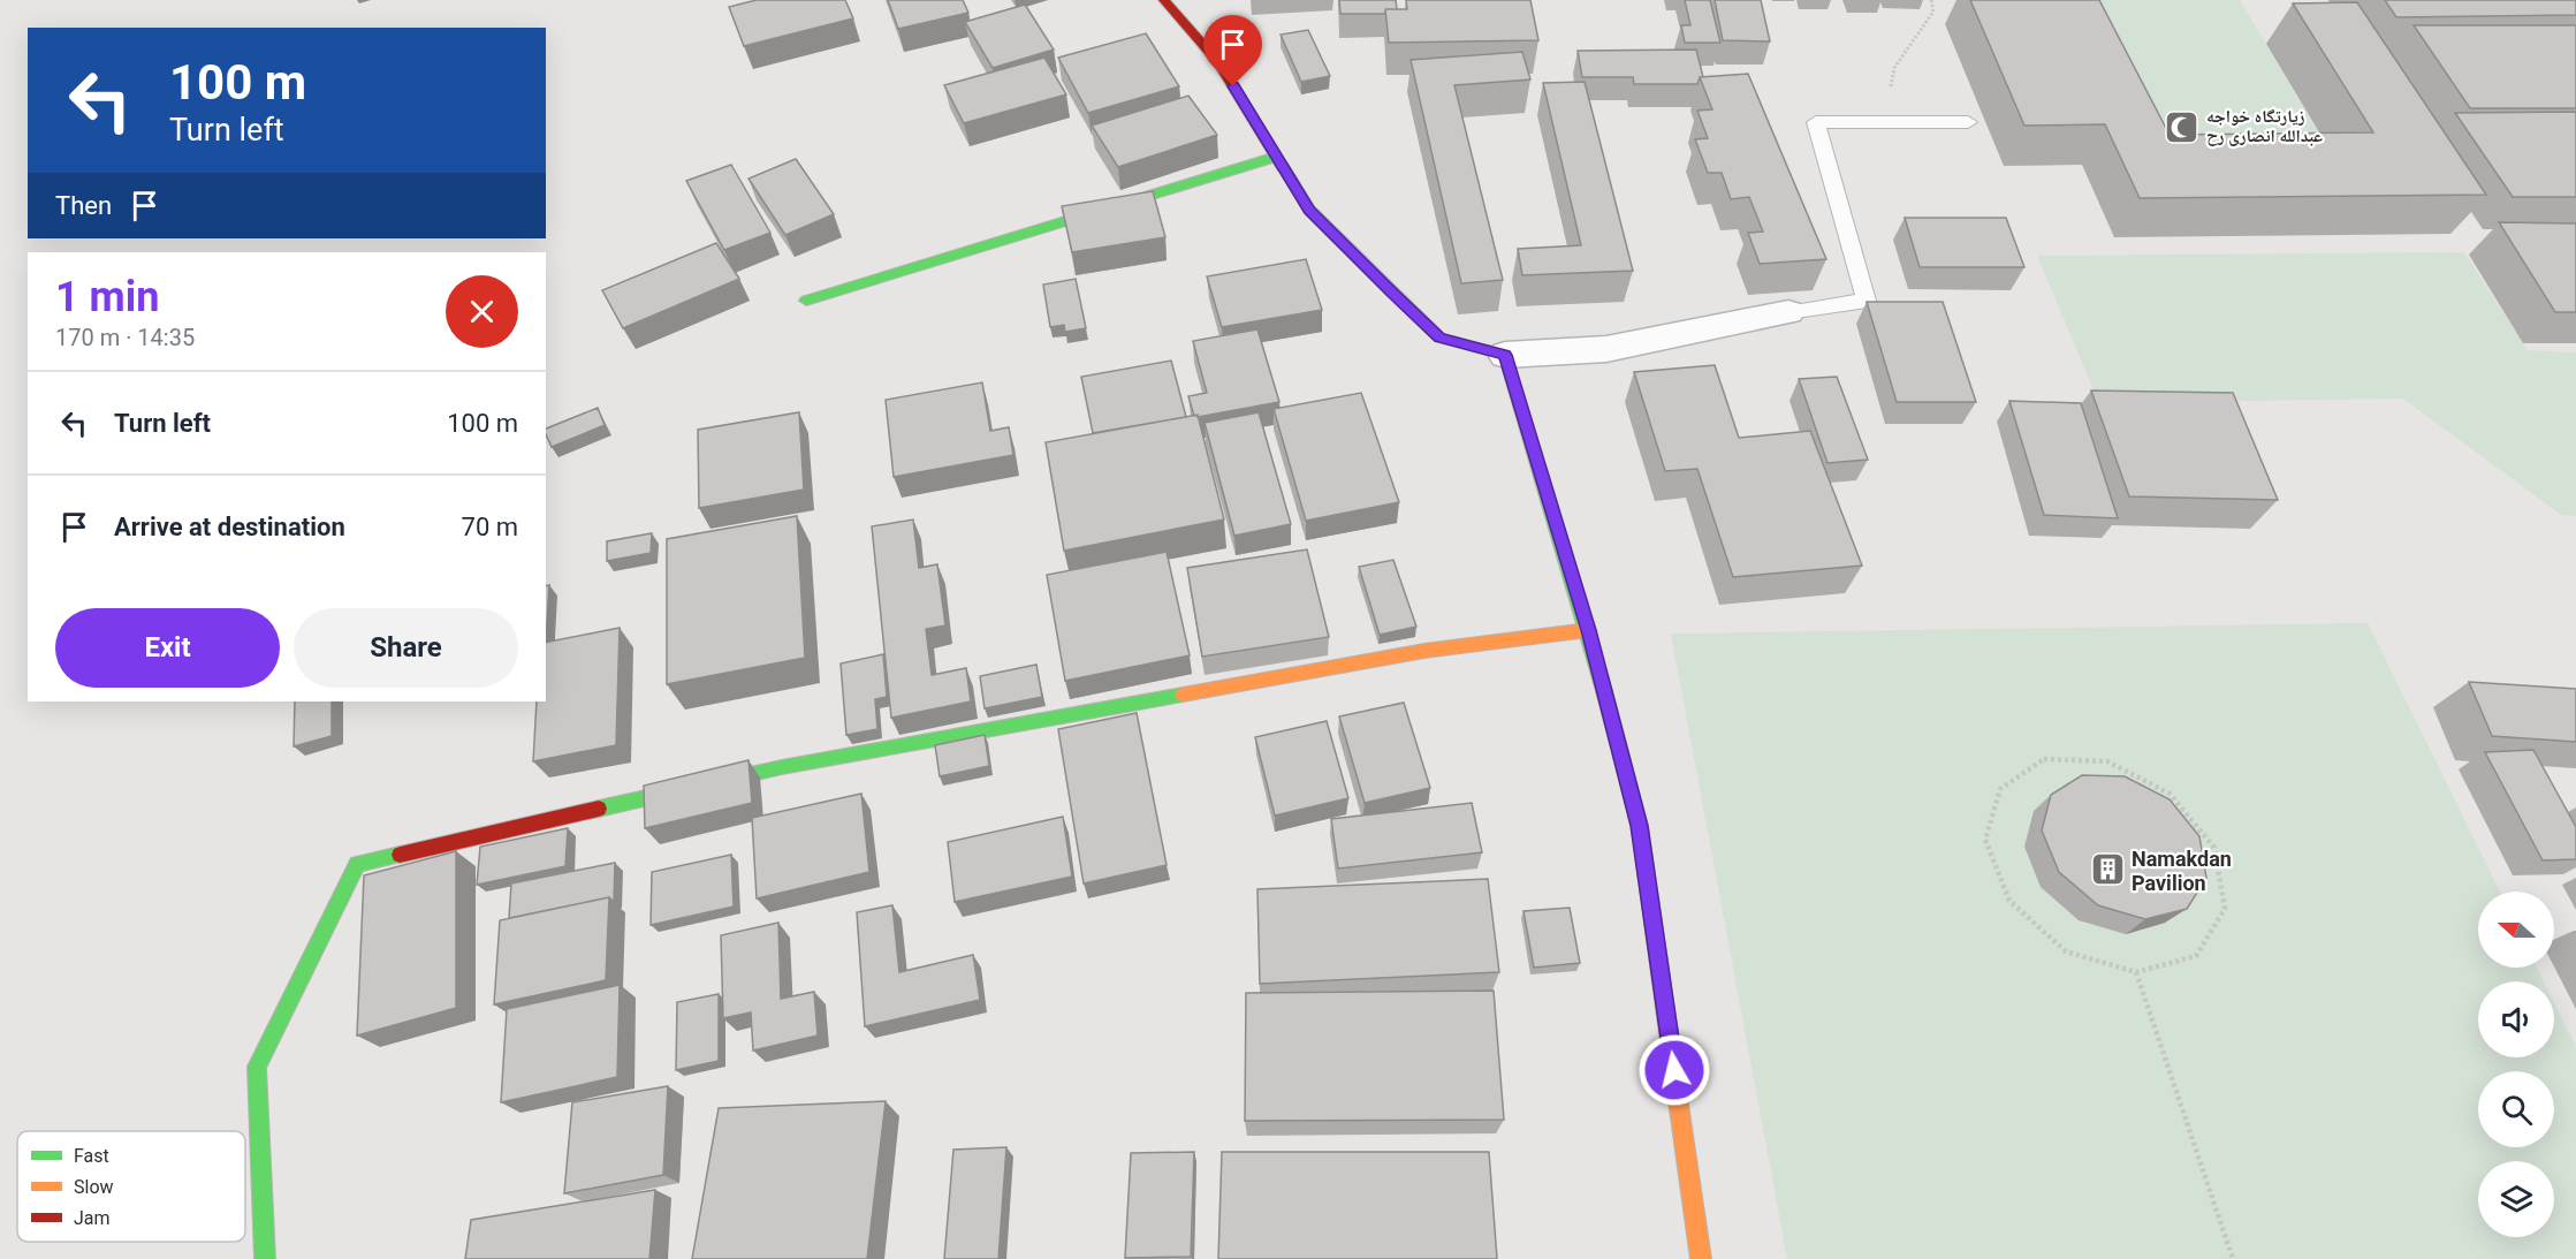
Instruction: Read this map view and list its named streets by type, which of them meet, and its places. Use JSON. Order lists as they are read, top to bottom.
{
  "places": {
    "mosque": ["زیارتگاه خواجه عبدالله انصاری رح"],
    "building": ["Namakdan Pavilion"]
  },
  "legend": ["Fast", "Slow", "Jam"],
  "north": "left",
  "page": {
    "turn": ["100 m", "Turn left"],
    "then": "Then",
    "heading": ["1 min", "170 m · 14:35"],
    "list": [
      {
        "name": "Turn left",
        "value": "100 m"
      },
      {
        "name": "Arrive at destination",
        "value": "70 m"
      }
    ],
    "buttons": ["Exit", "Share"]
  }
}
